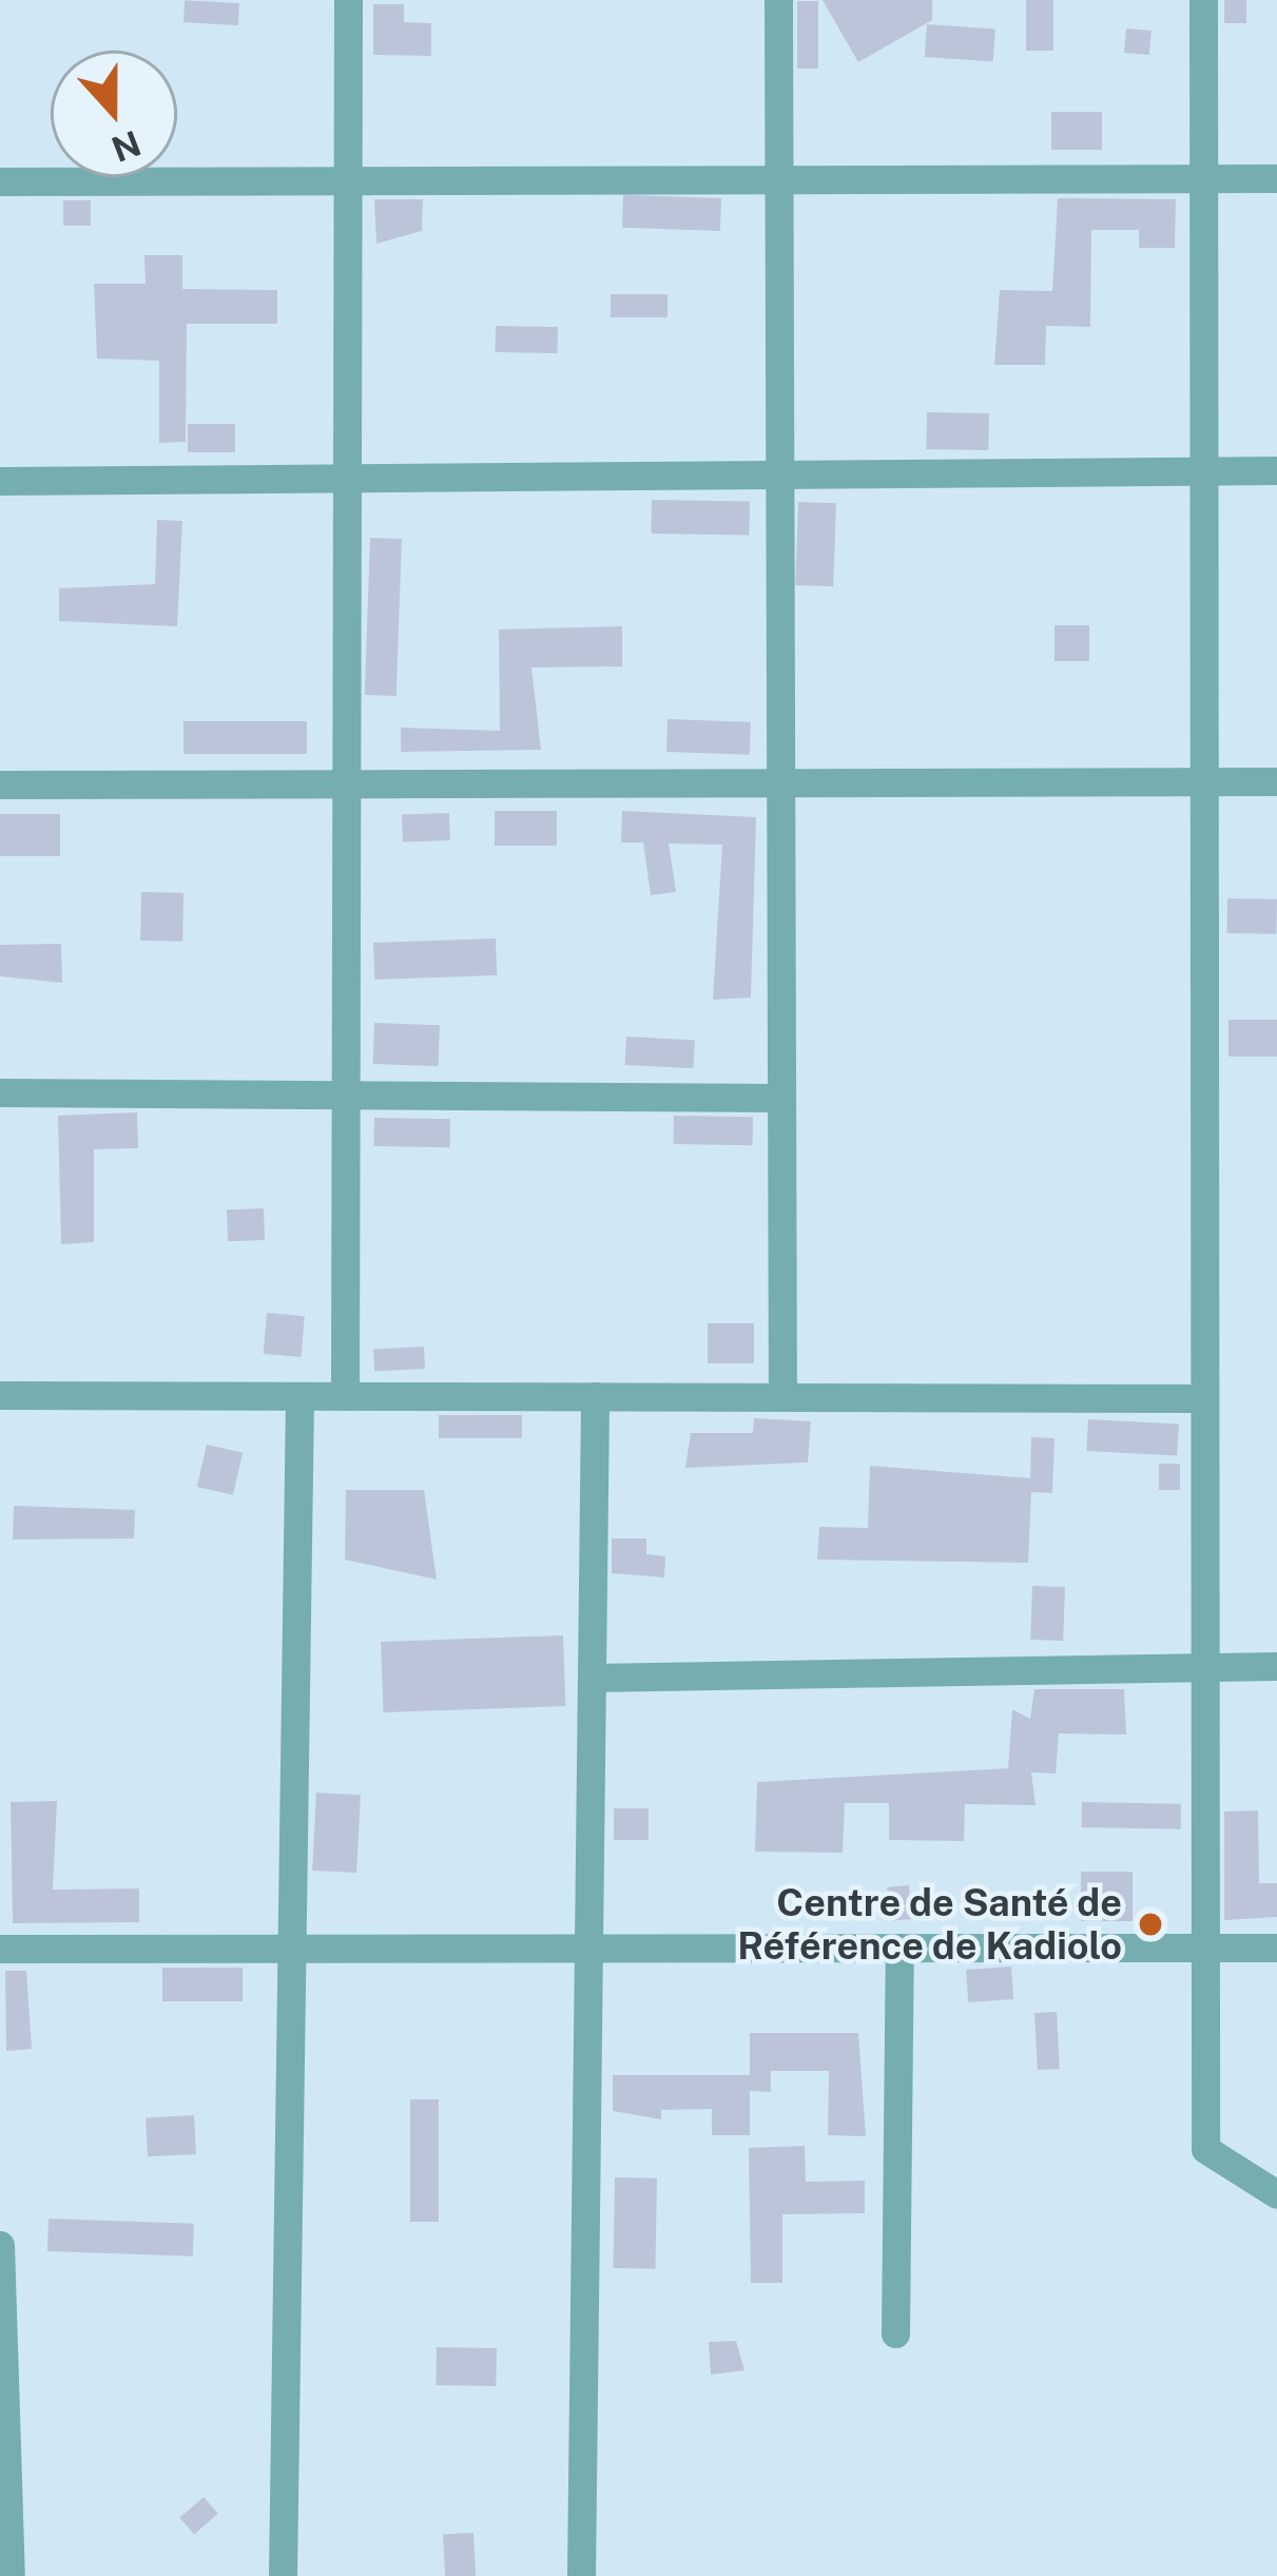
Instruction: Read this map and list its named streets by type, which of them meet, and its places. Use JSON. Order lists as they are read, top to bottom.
{
  "places": ["Centre de Santé de Référence de Kadiolo"],
  "north": "bottom"
}
